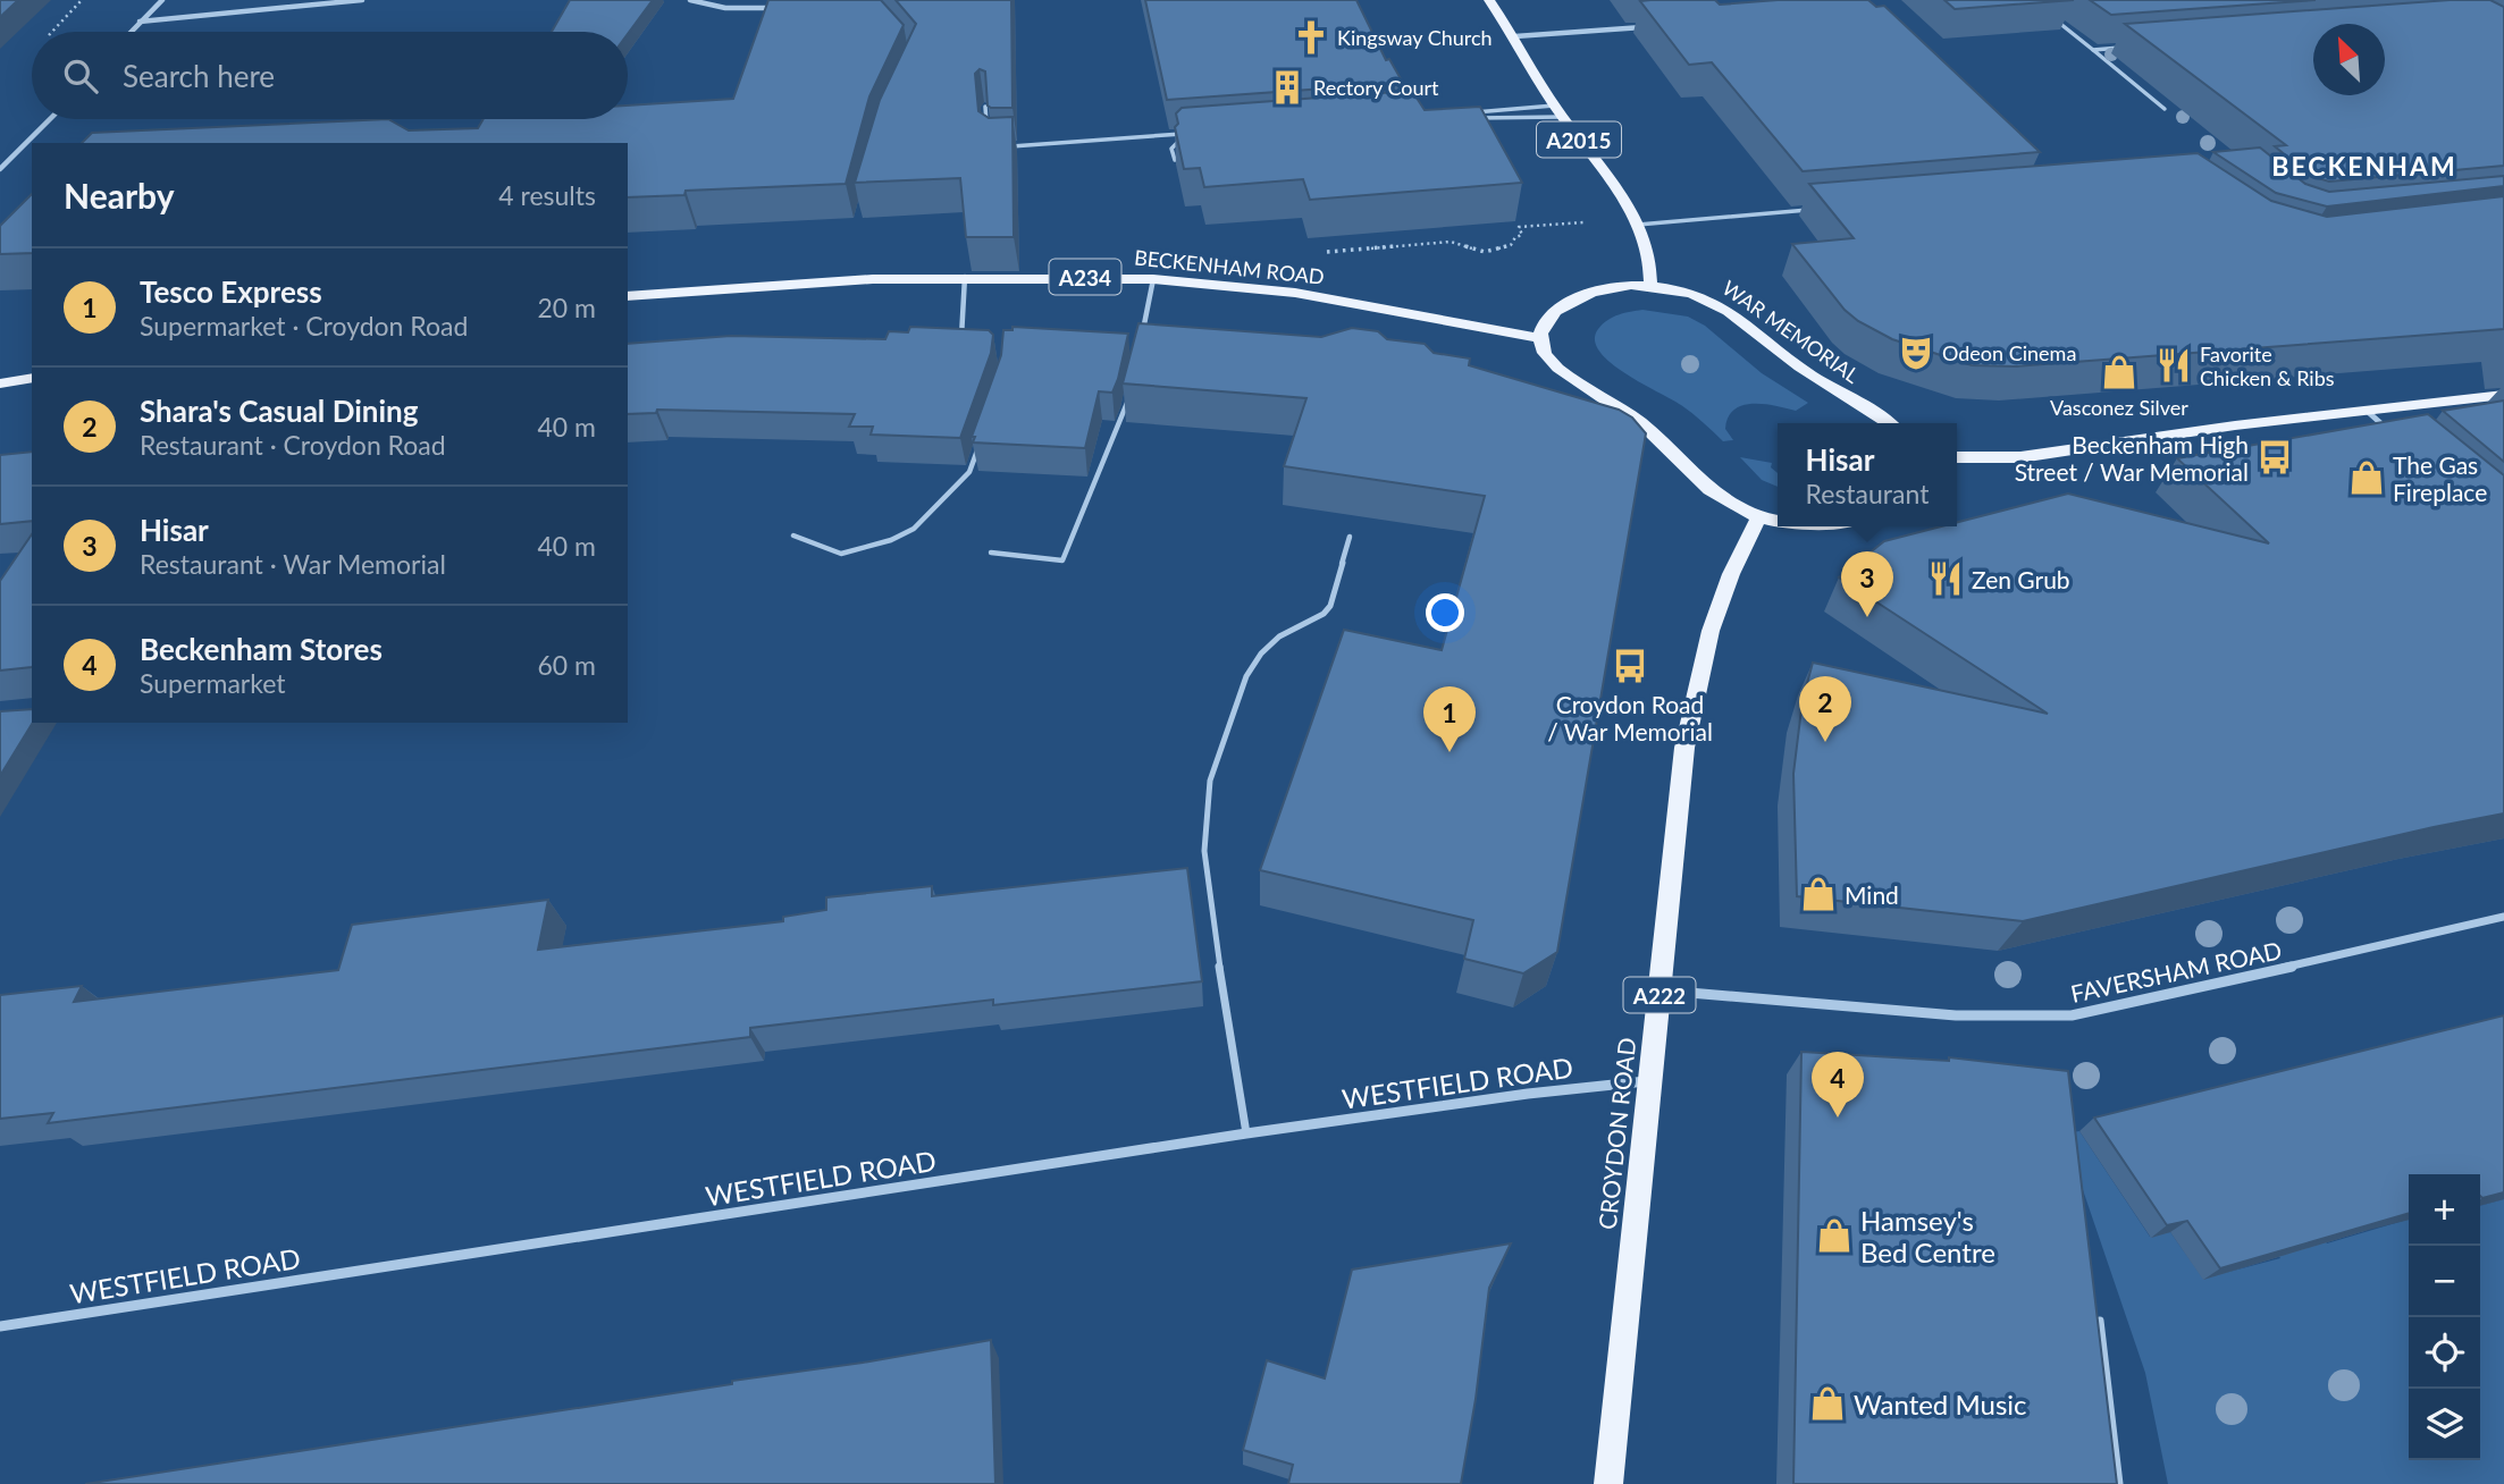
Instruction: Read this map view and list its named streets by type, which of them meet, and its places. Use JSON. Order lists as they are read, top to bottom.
{
  "streets": {
    "main road": [
      "A2015",
      "BECKENHAM ROAD",
      "A234",
      "WAR MEMORIAL",
      "A222",
      "CROYDON ROAD"
    ],
    "street": ["FAVERSHAM ROAD", "WESTFIELD ROAD"]
  },
  "crossings": [
    ["A2015", "WAR MEMORIAL"],
    ["BECKENHAM ROAD", "WAR MEMORIAL"],
    ["FAVERSHAM ROAD", "CROYDON ROAD"],
    ["WESTFIELD ROAD", "CROYDON ROAD"]
  ],
  "districts": ["BECKENHAM"],
  "places": {
    "church": ["Kingsway Church"],
    "building": ["Rectory Court"],
    "theatre": ["Odeon Cinema"],
    "restaurant": ["Favorite Chicken & Ribs", "Zen Grub"],
    "shop": [
      "Vasconez Silver",
      "The Gas Fireplace",
      "Mind",
      "Hamsey's Bed Centre",
      "Wanted Music"
    ],
    "bus stop": ["Beckenham High Street / War Memorial", "Croydon Road / War Memorial"]
  },
  "north": "top left",
  "page": {
    "search": "Search here",
    "heading": ["Nearby", "4 results"],
    "list": [
      {
        "mark": "1",
        "name": "Tesco Express",
        "note": "Supermarket · Croydon Road",
        "value": "20 m"
      },
      {
        "mark": "2",
        "name": "Shara's Casual Dining",
        "note": "Restaurant · Croydon Road",
        "value": "40 m"
      },
      {
        "mark": "3",
        "name": "Hisar",
        "note": "Restaurant · War Memorial",
        "value": "40 m"
      },
      {
        "mark": "4",
        "name": "Beckenham Stores",
        "note": "Supermarket",
        "value": "60 m"
      }
    ],
    "popup": ["Hisar", "Restaurant"],
    "pins": [
      "3",
      "2",
      "1",
      "4"
    ],
    "map_buttons": ["+", "−"]
  }
}
